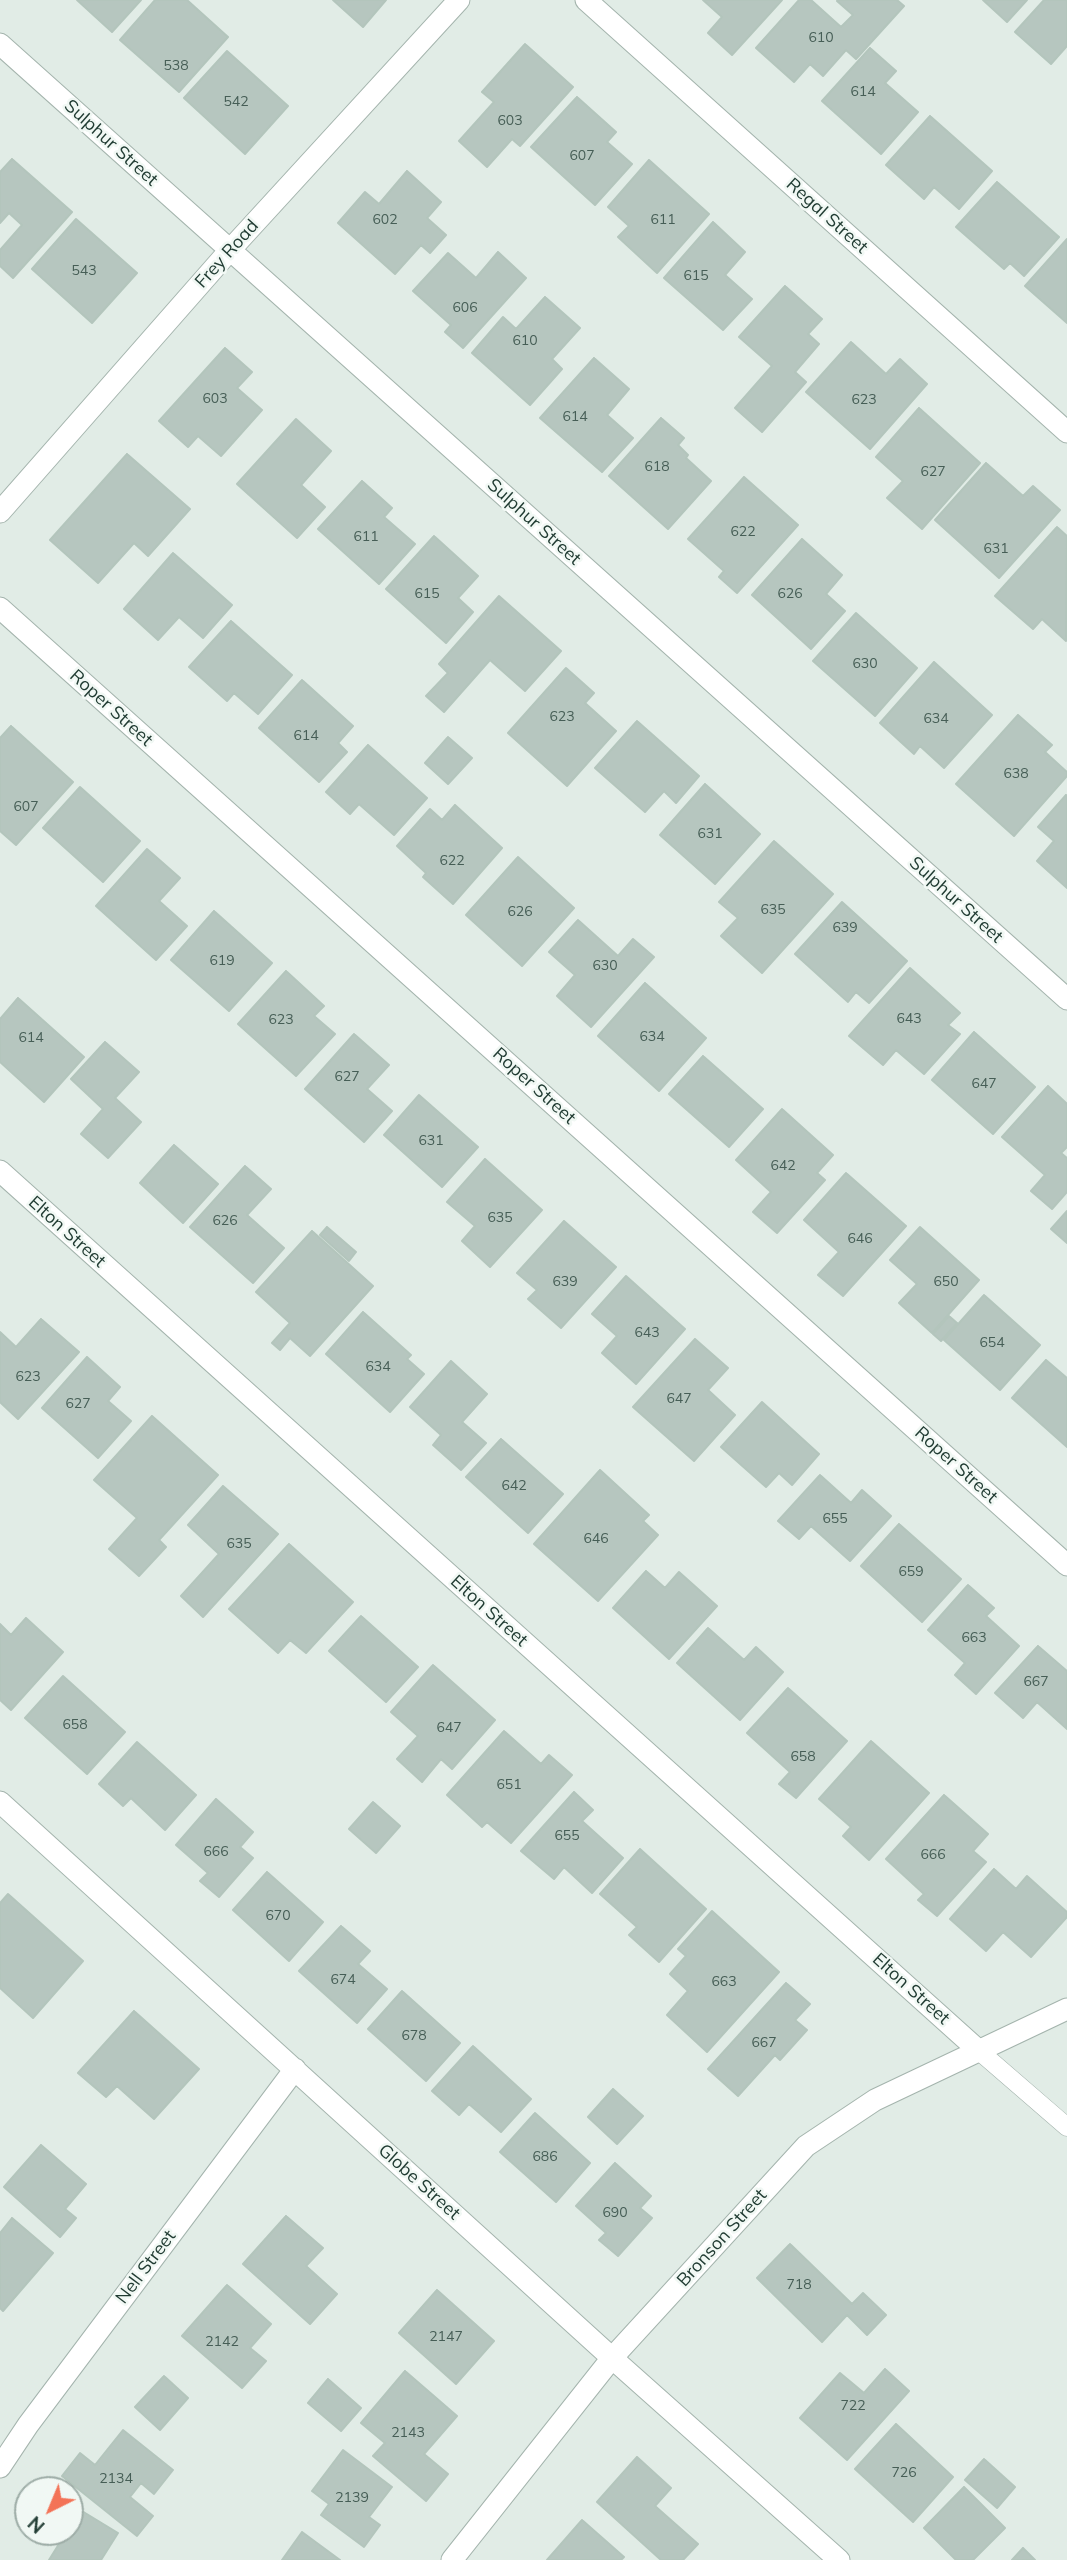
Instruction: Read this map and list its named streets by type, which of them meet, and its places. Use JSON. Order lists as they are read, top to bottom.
{
  "streets": {
    "street": [
      "Sulphur Street",
      "Regal Street",
      "Frey Road",
      "Roper Street",
      "Elton Street",
      "Globe Street",
      "Bronson Street",
      "Nell Street"
    ]
  },
  "crossings": [
    ["Sulphur Street", "Frey Road"],
    ["Elton Street", "Bronson Street"],
    ["Globe Street", "Bronson Street"],
    ["Globe Street", "Nell Street"]
  ],
  "house_numbers": [
    "610",
    "538",
    "614",
    "542",
    "603",
    "607",
    "602",
    "611",
    "543",
    "615",
    "606",
    "610",
    "603",
    "623",
    "614",
    "618",
    "627",
    "622",
    "611",
    "631",
    "615",
    "626",
    "630",
    "623",
    "634",
    "614",
    "638",
    "607",
    "631",
    "622",
    "635",
    "626",
    "639",
    "619",
    "630",
    "643",
    "623",
    "634",
    "614",
    "627",
    "647",
    "631",
    "642",
    "635",
    "626",
    "646",
    "639",
    "650",
    "643",
    "654",
    "634",
    "623",
    "647",
    "627",
    "642",
    "655",
    "646",
    "635",
    "659",
    "663",
    "667",
    "658",
    "647",
    "658",
    "651",
    "655",
    "666",
    "666",
    "670",
    "674",
    "663",
    "678",
    "667",
    "686",
    "690",
    "718",
    "2147",
    "2142",
    "722",
    "2143",
    "726",
    "2134",
    "2139"
  ],
  "north": "bottom left"
}
